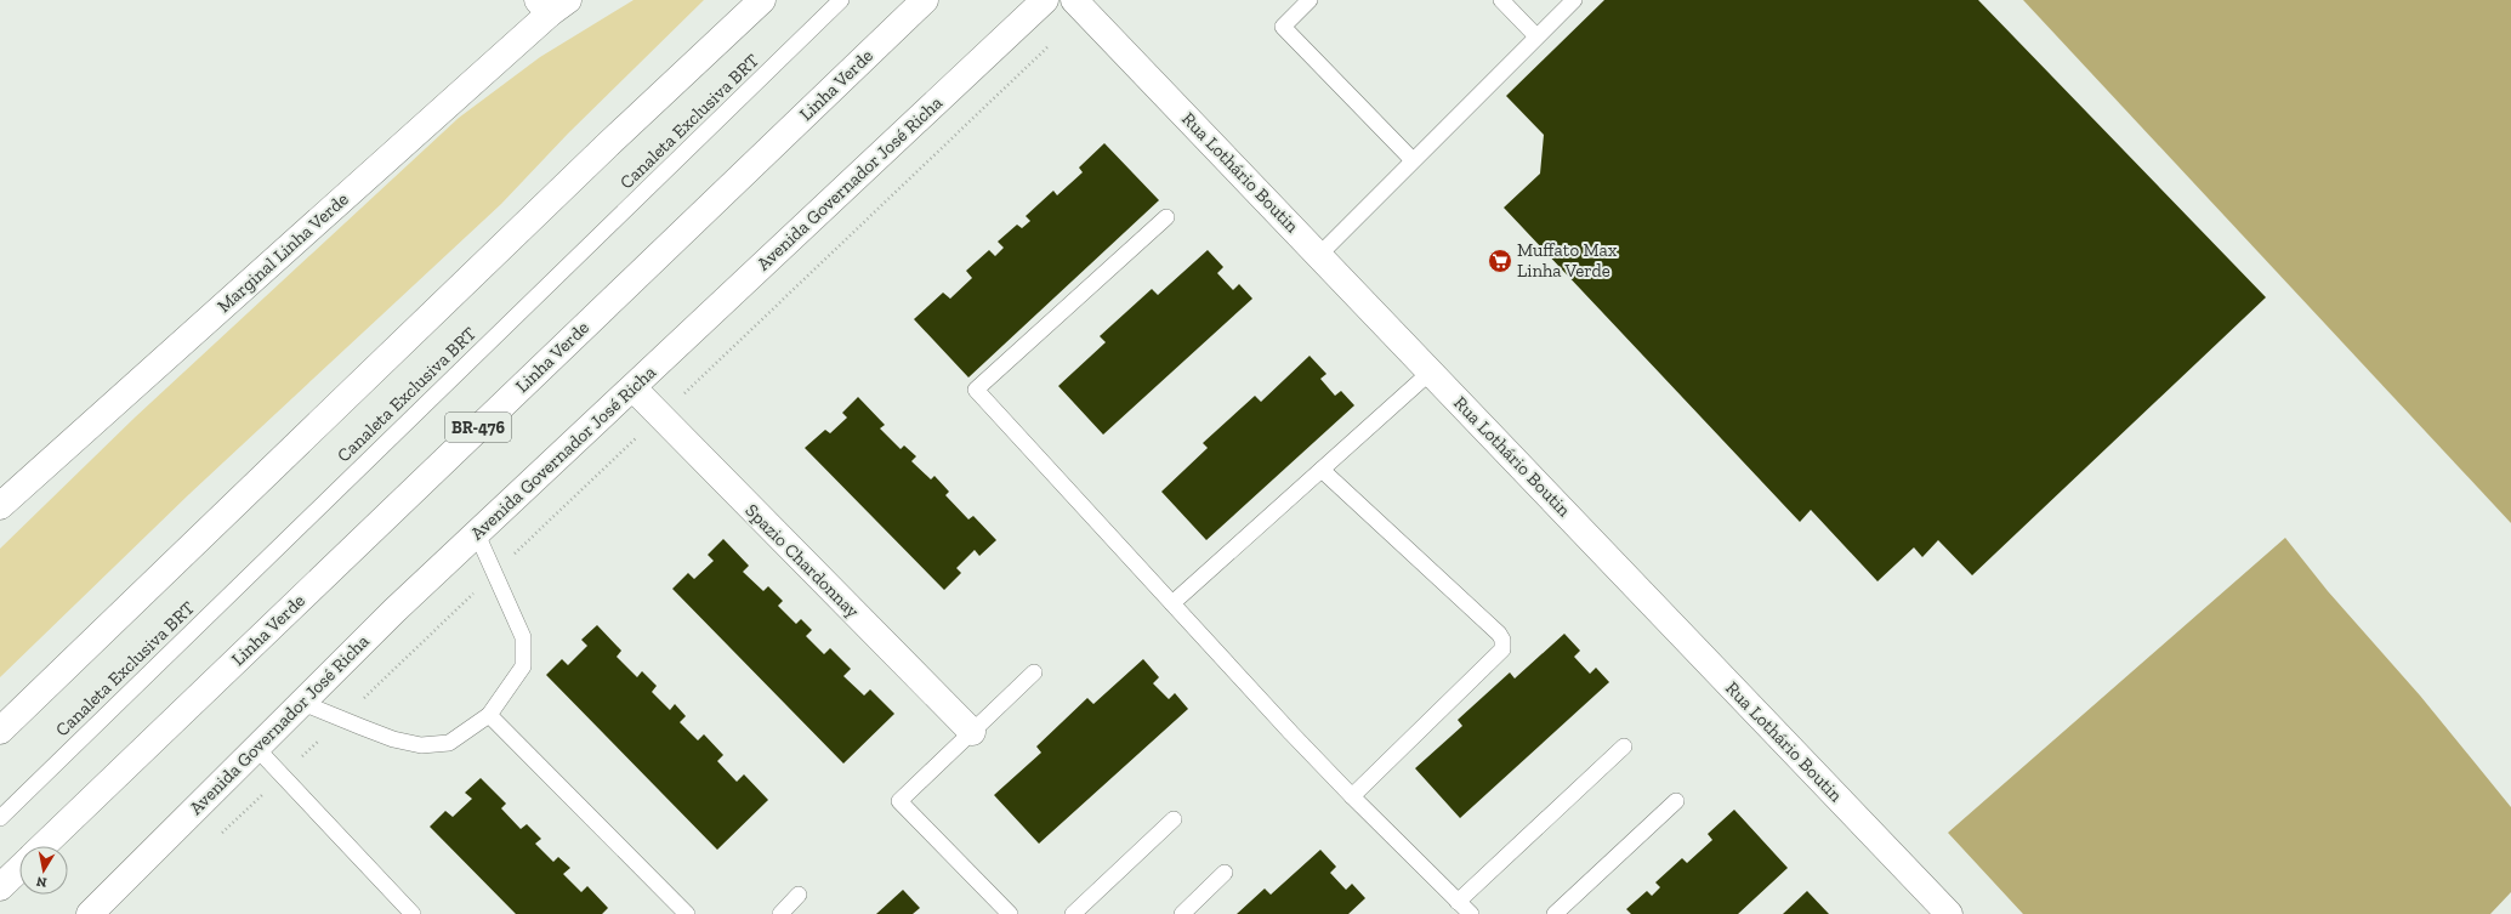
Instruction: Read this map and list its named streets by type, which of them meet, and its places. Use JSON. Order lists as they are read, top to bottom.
{
  "streets": {
    "main road": [
      "Linha Verde",
      "Rua Lothário Boutin",
      "Avenida Governador José Richa",
      "Marginal Linha Verde",
      "BR-476",
      "Spazio Chardonnay"
    ],
    "lane": ["Canaleta Exclusiva BRT"]
  },
  "crossings": [
    ["Avenida Governador José Richa", "Spazio Chardonnay"]
  ],
  "places": {
    "supermarket": ["Muffato Max Linha Verde"]
  },
  "north": "bottom"
}
